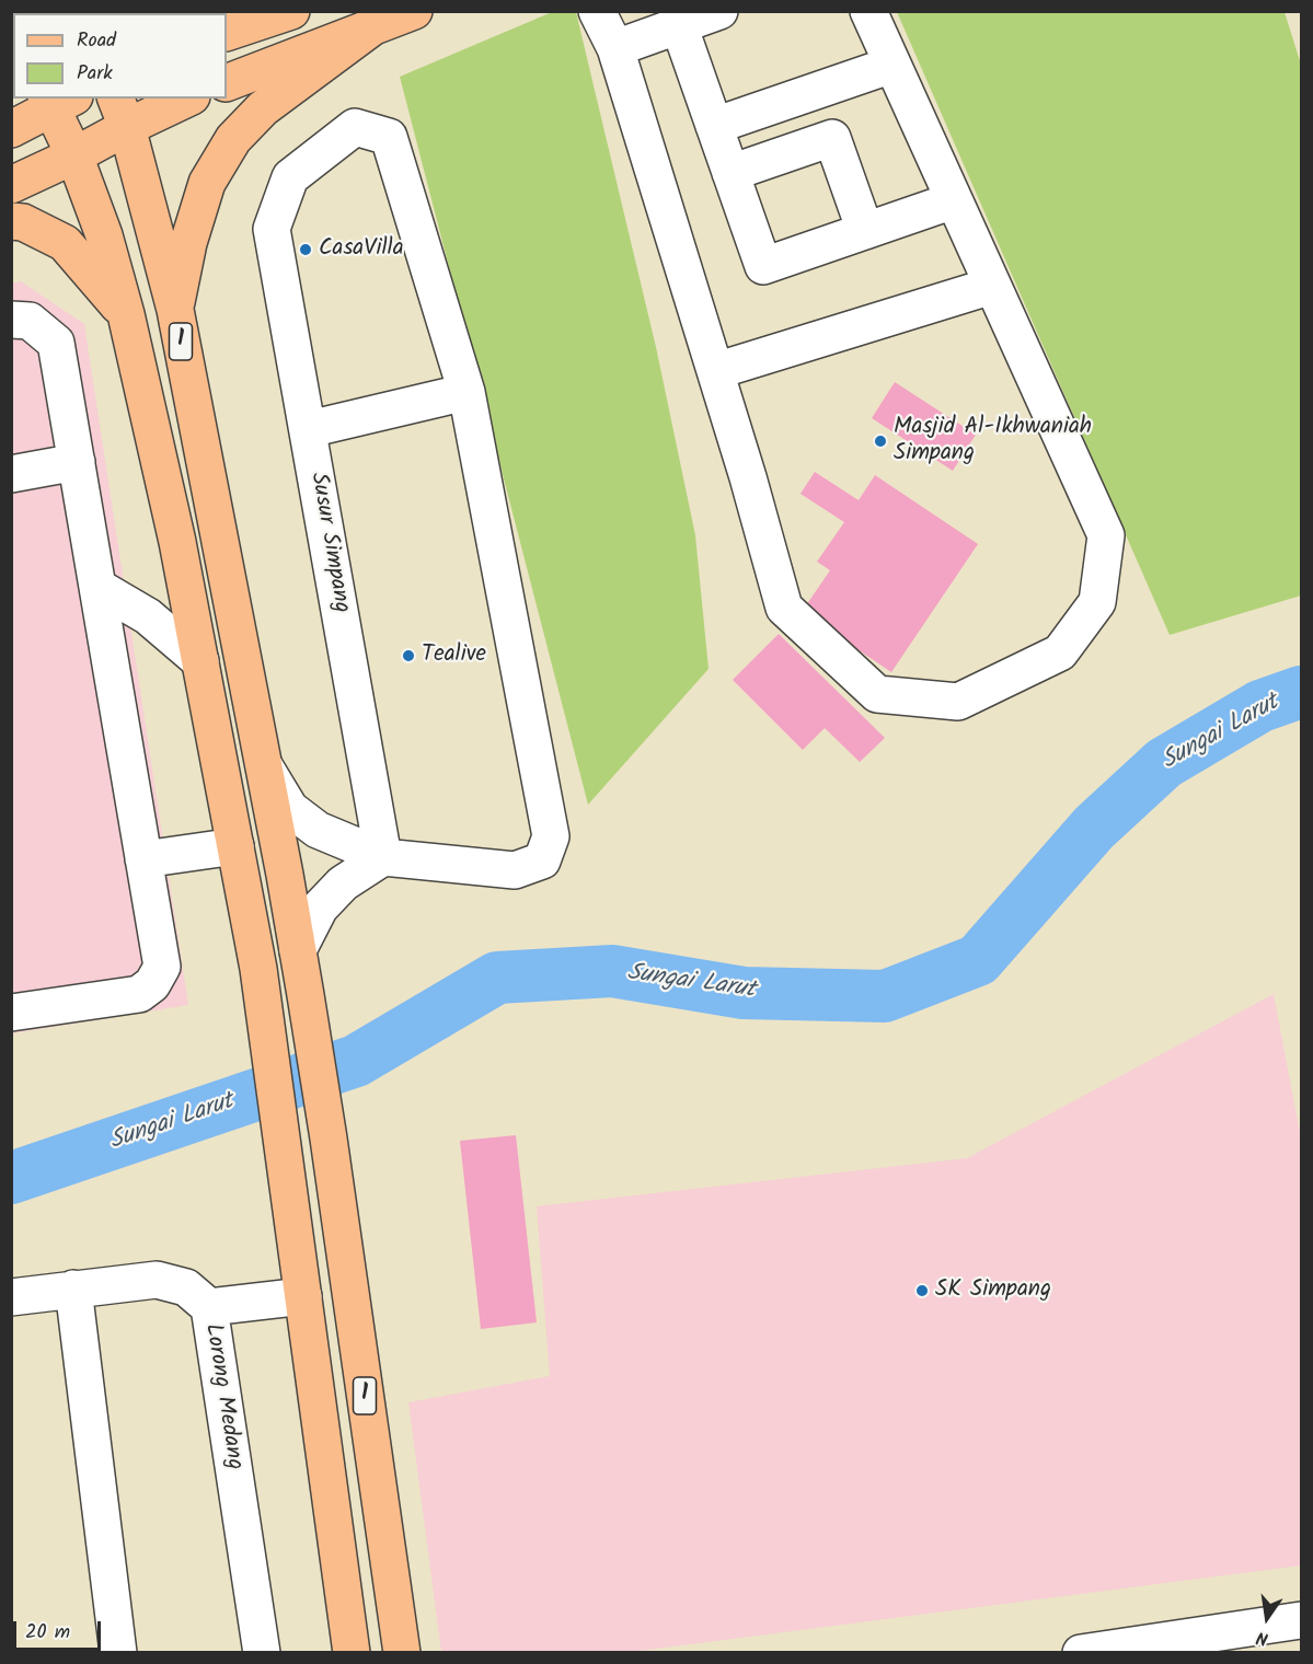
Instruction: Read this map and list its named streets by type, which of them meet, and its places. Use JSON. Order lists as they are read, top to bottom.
{
  "streets": {
    "main road": ["1"],
    "street": ["Susur Simpang", "Lorong Medang"]
  },
  "water": ["Sungai Larut"],
  "places": [
    "CasaVilla",
    "Masjid Al-Ikhwaniah Simpang",
    "Tealive",
    "SK Simpang"
  ],
  "legend": ["Road", "Park"],
  "scale_bar": "20 m",
  "north": "bottom"
}
